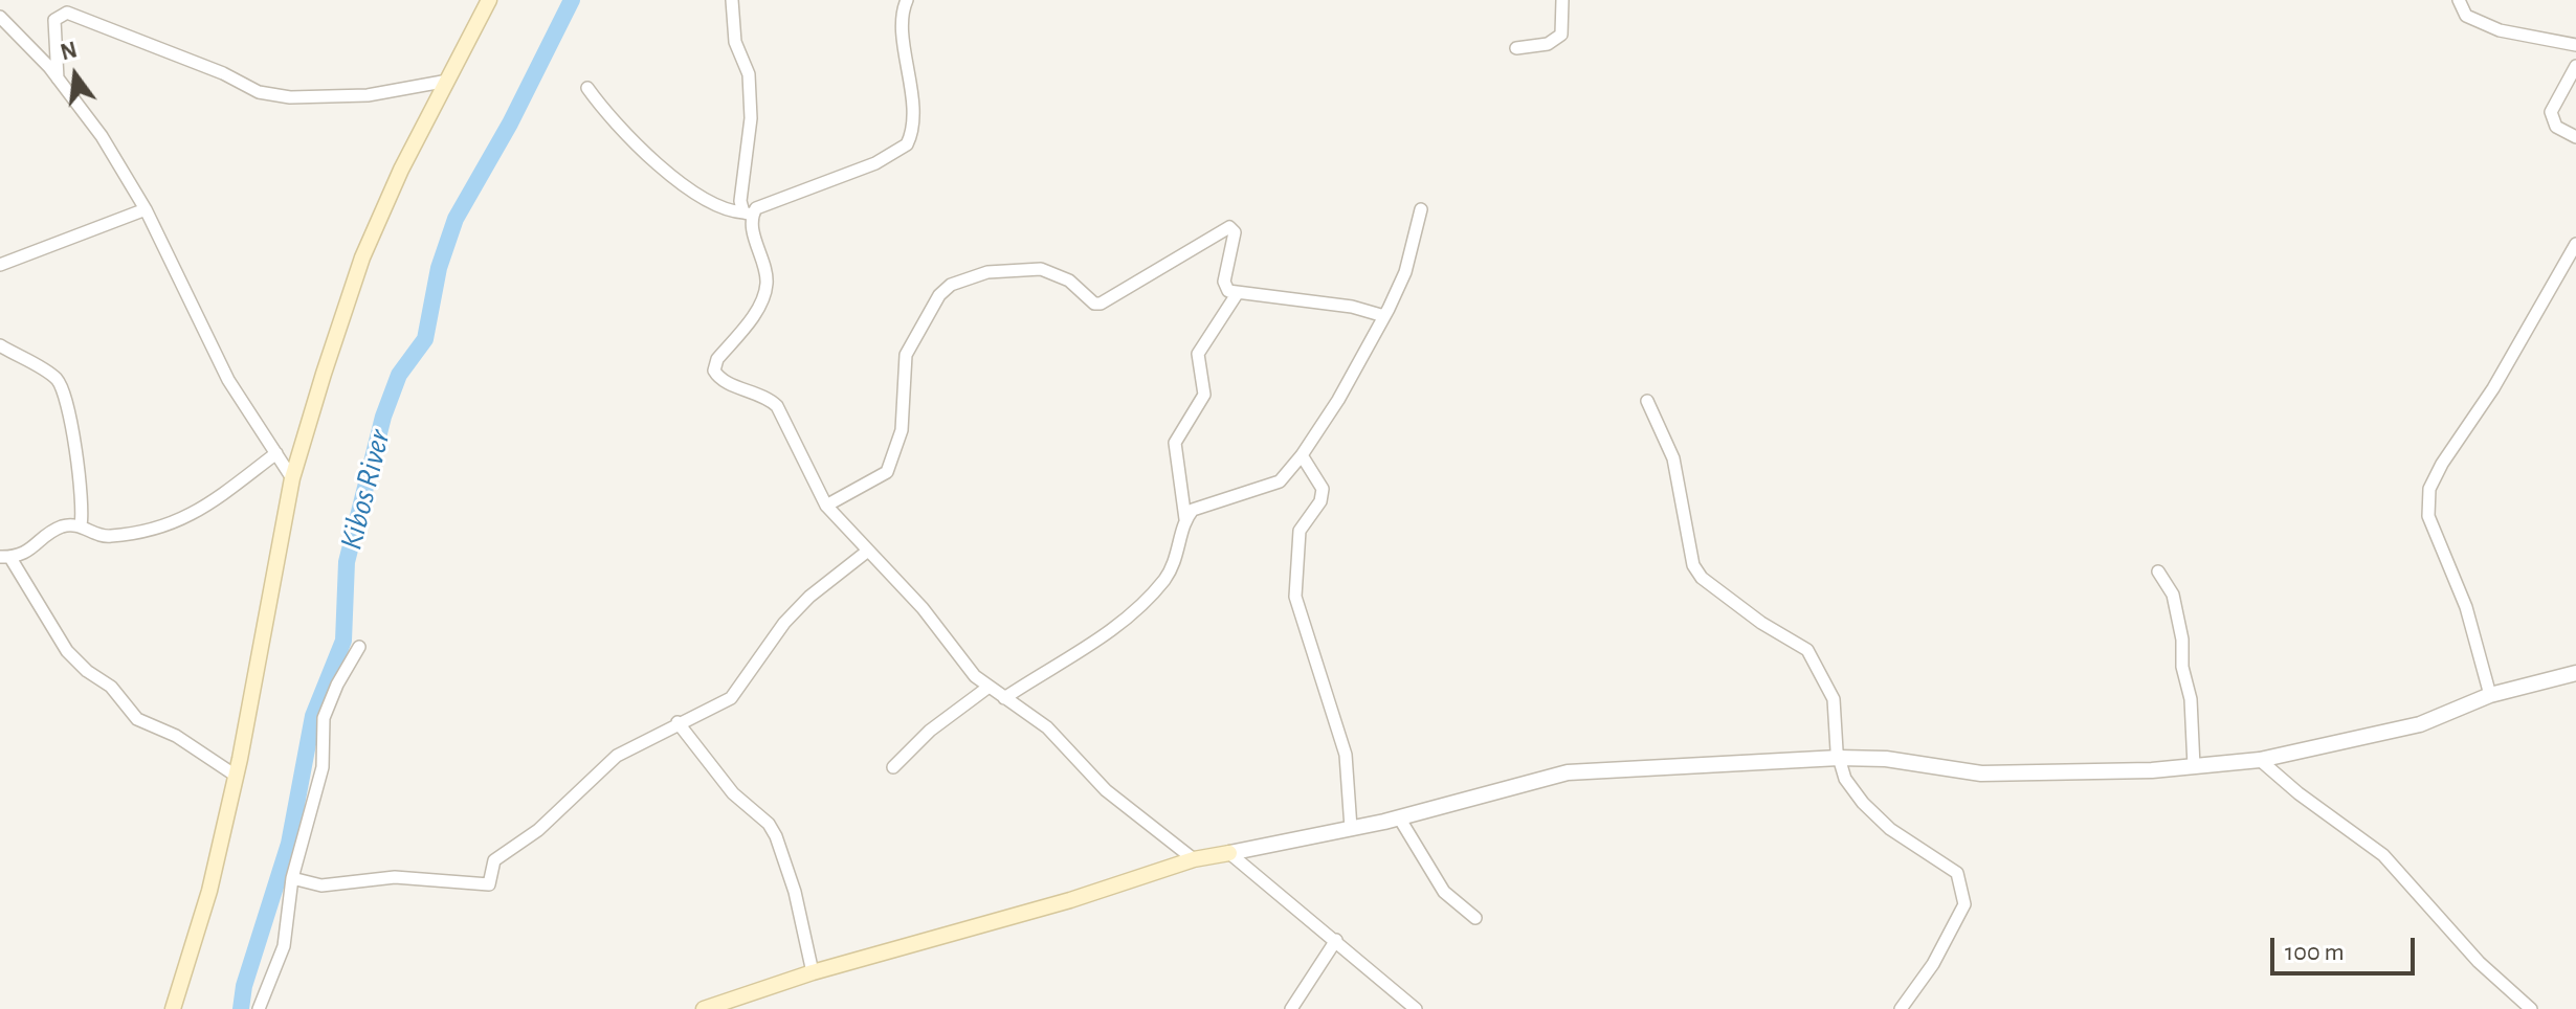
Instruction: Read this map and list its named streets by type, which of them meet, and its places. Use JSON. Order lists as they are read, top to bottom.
{
  "water": ["Kibos River"],
  "scale_bar": "100 m",
  "north": "top"
}
